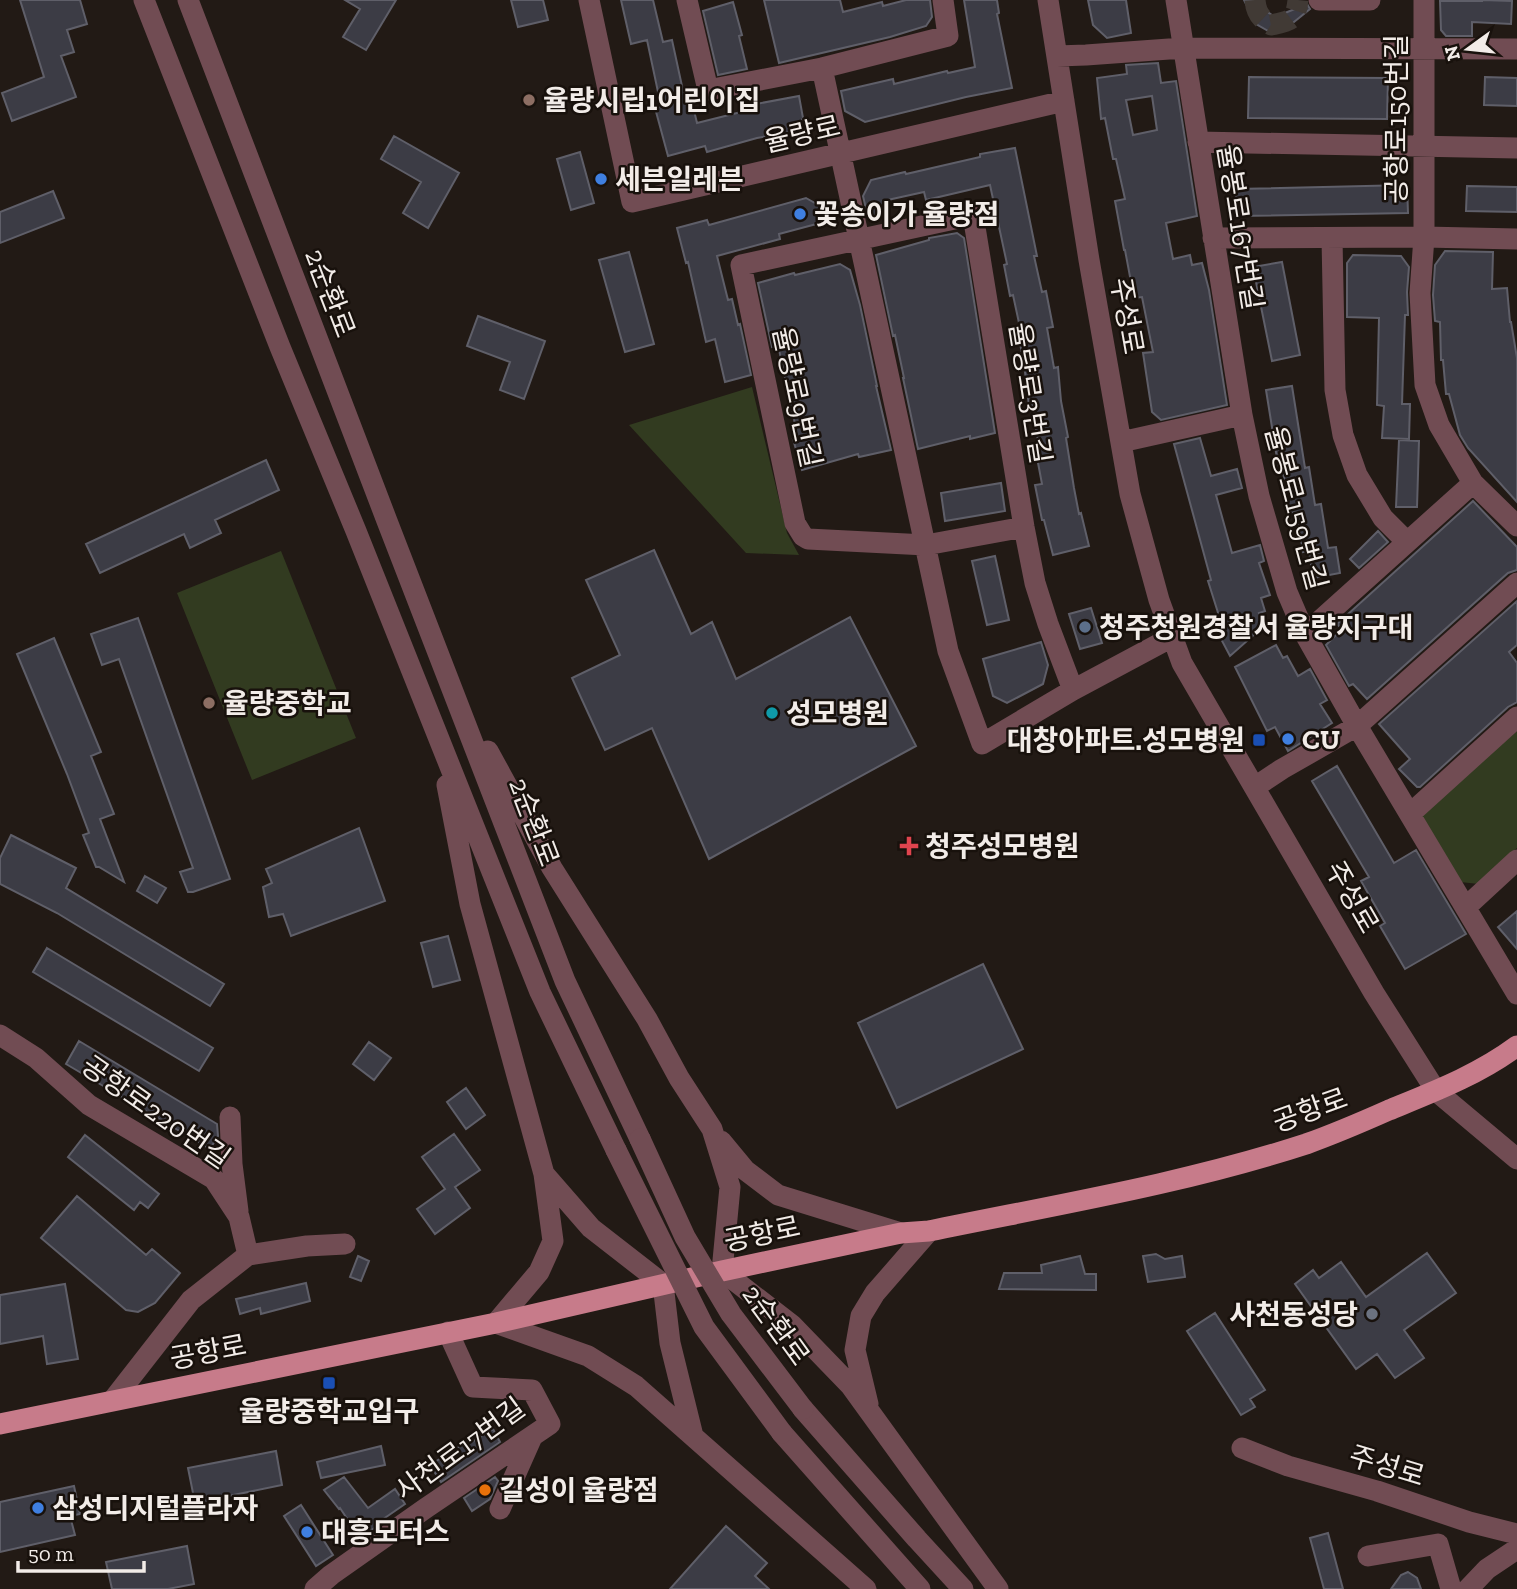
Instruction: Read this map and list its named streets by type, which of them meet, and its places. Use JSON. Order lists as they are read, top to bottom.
{
  "streets": {
    "main road": ["공항로"],
    "street": [
      "공항로150번길",
      "율량로",
      "율봉로167번길",
      "2순환로",
      "주성로",
      "율량로3번길",
      "율량로9번길",
      "율봉로159번길",
      "공항로220번길",
      "사천로17번길"
    ]
  },
  "crossings": [
    ["공항로150번길", "율봉로167번길"],
    ["율량로", "주성로"],
    ["율봉로167번길", "율봉로159번길"],
    ["주성로", "공항로"],
    ["율량로3번길", "율량로9번길"],
    ["공항로", "사천로17번길"]
  ],
  "places": {
    "other": [
      "율량시립1어린이집",
      "세븐일레븐",
      "꽃송이가 율량점",
      "청주청원경찰서 율량지구대",
      "율량중학교",
      "성모병원",
      "CU",
      "사천동성당",
      "길성이 율량점",
      "삼성디지털플라자",
      "대흥모터스"
    ],
    "transit": ["대창아파트.성모병원", "율량중학교입구"],
    "health": ["청주성모병원"]
  },
  "scale_bar": "50 m",
  "north": "left"
}
